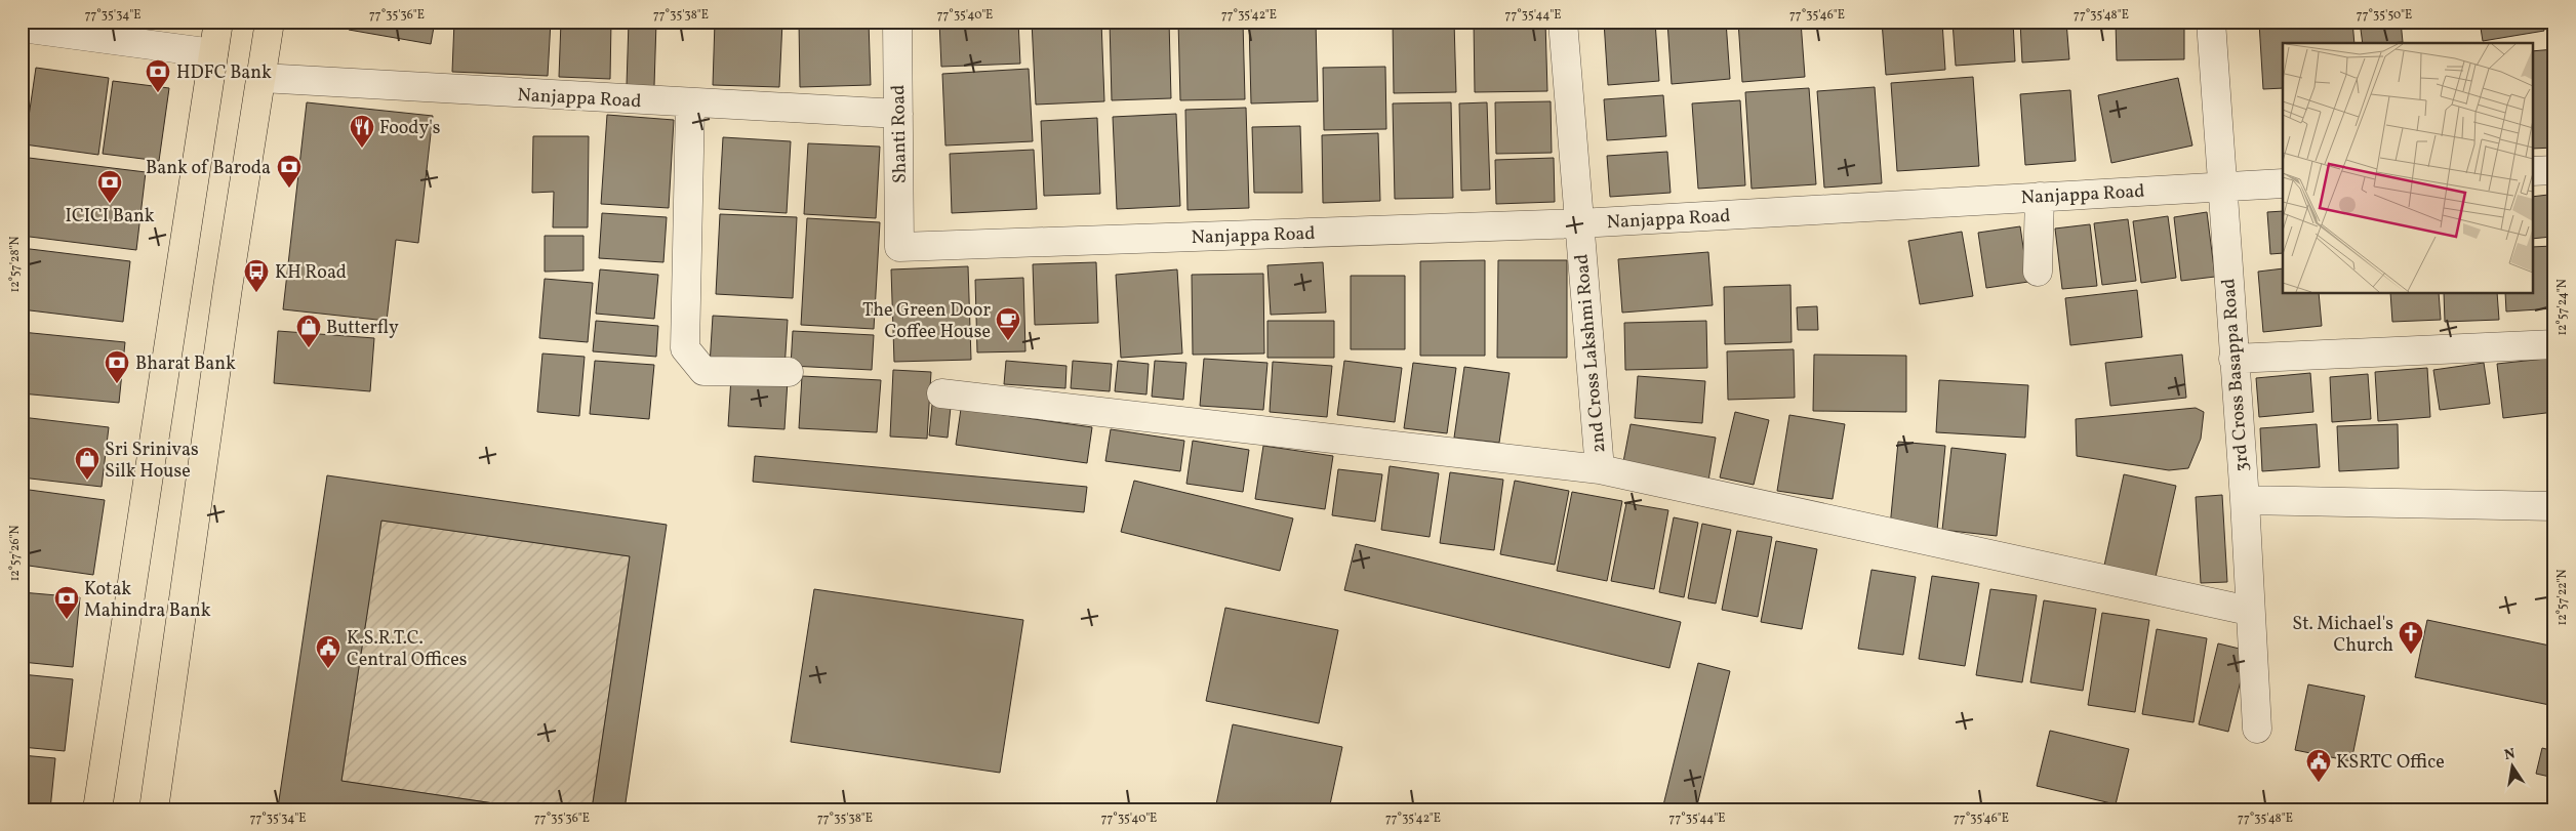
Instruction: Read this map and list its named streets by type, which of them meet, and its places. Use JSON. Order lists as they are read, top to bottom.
{
  "streets": {
    "street": [
      "Nanjappa Road",
      "Shanti Road",
      "2nd Cross Lakshmi Road",
      "3rd Cross Basappa Road"
    ]
  },
  "crossings": [
    ["Nanjappa Road", "Shanti Road"],
    ["Nanjappa Road", "2nd Cross Lakshmi Road"],
    ["Nanjappa Road", "3rd Cross Basappa Road"]
  ],
  "places": {
    "bank": [
      "HDFC Bank",
      "Bank of Baroda",
      "ICICI Bank",
      "Bharat Bank",
      "Kotak Mahindra Bank"
    ],
    "restaurant": ["Foody's"],
    "bus stop": ["KH Road"],
    "cafe": ["The Green Door Coffee House"],
    "shop": ["Butterfly", "Sri Srinivas Silk House"],
    "church": ["St. Michael's Church"],
    "public building": ["K.S.R.T.C. Central Offices", "KSRTC Office"]
  },
  "north": "top",
  "coordinates": [
    "77°35'34\"E",
    "77°35'36\"E",
    "77°35'38\"E",
    "77°35'40\"E",
    "77°35'42\"E",
    "77°35'44\"E",
    "77°35'46\"E",
    "77°35'48\"E",
    "77°35'50\"E",
    "12°57'28\"N",
    "12°57'24\"N",
    "12°57'26\"N",
    "12°57'22\"N"
  ]
}
